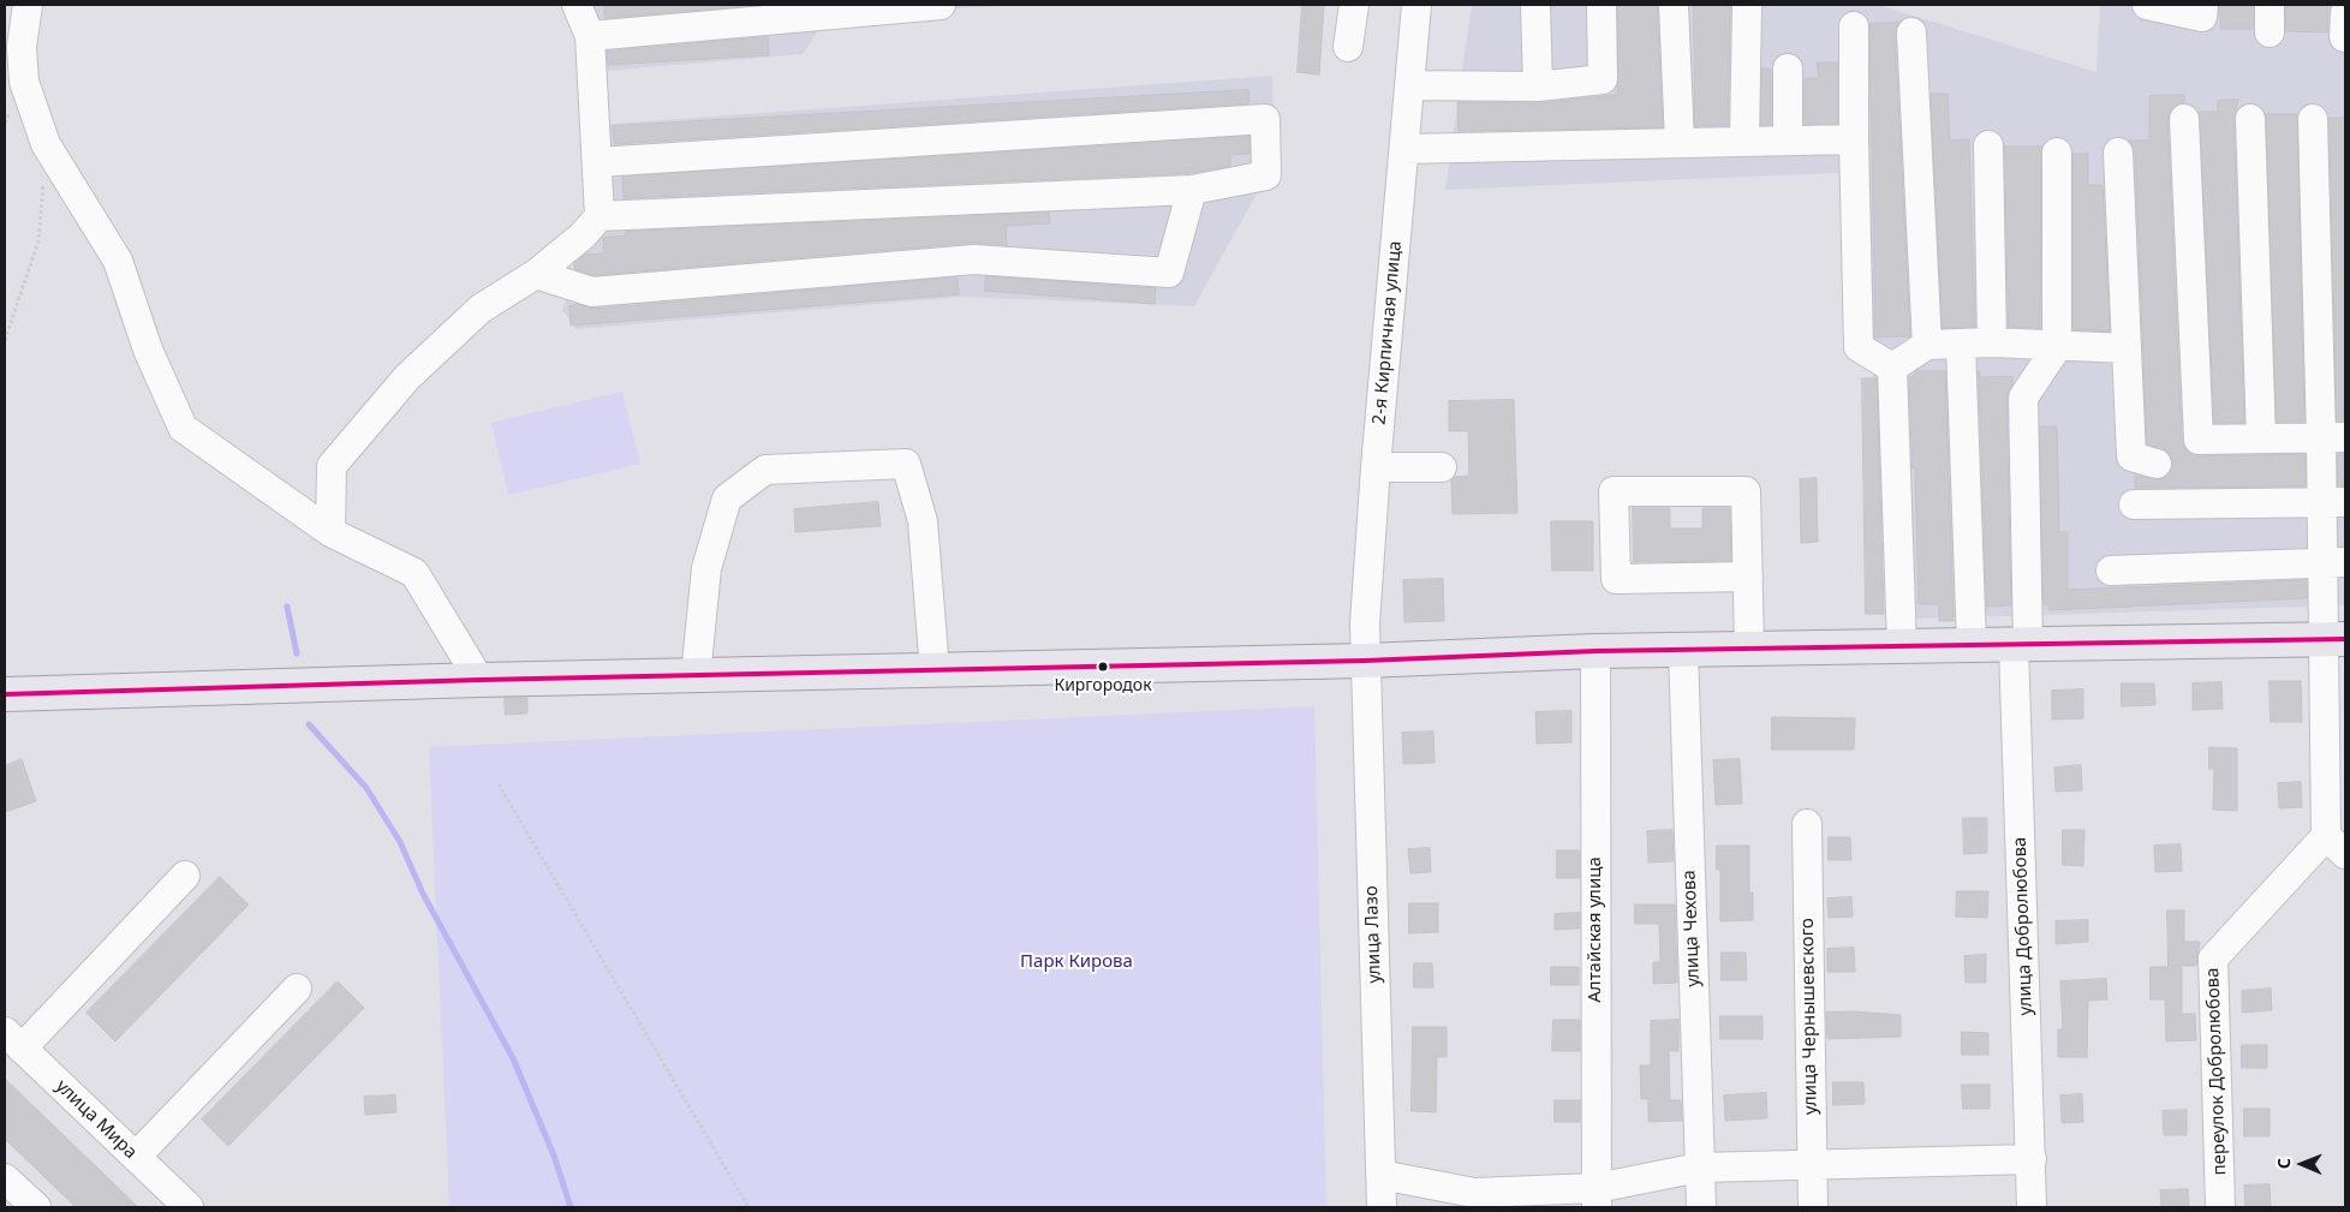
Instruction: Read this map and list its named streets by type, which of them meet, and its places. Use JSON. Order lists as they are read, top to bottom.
{
  "streets": {
    "street": [
      "2-я Кирпичная улица",
      "улица Добролюбова",
      "улица Чехова",
      "Алтайская улица",
      "улица Лазо",
      "улица Чернышевского",
      "переулок Добролюбова",
      "улица Мира"
    ]
  },
  "crossings": [
    ["2-я Кирпичная улица", "улица Лазо"]
  ],
  "parks": ["Парк Кирова"],
  "places": ["Киргородок"],
  "north": "left"
}
